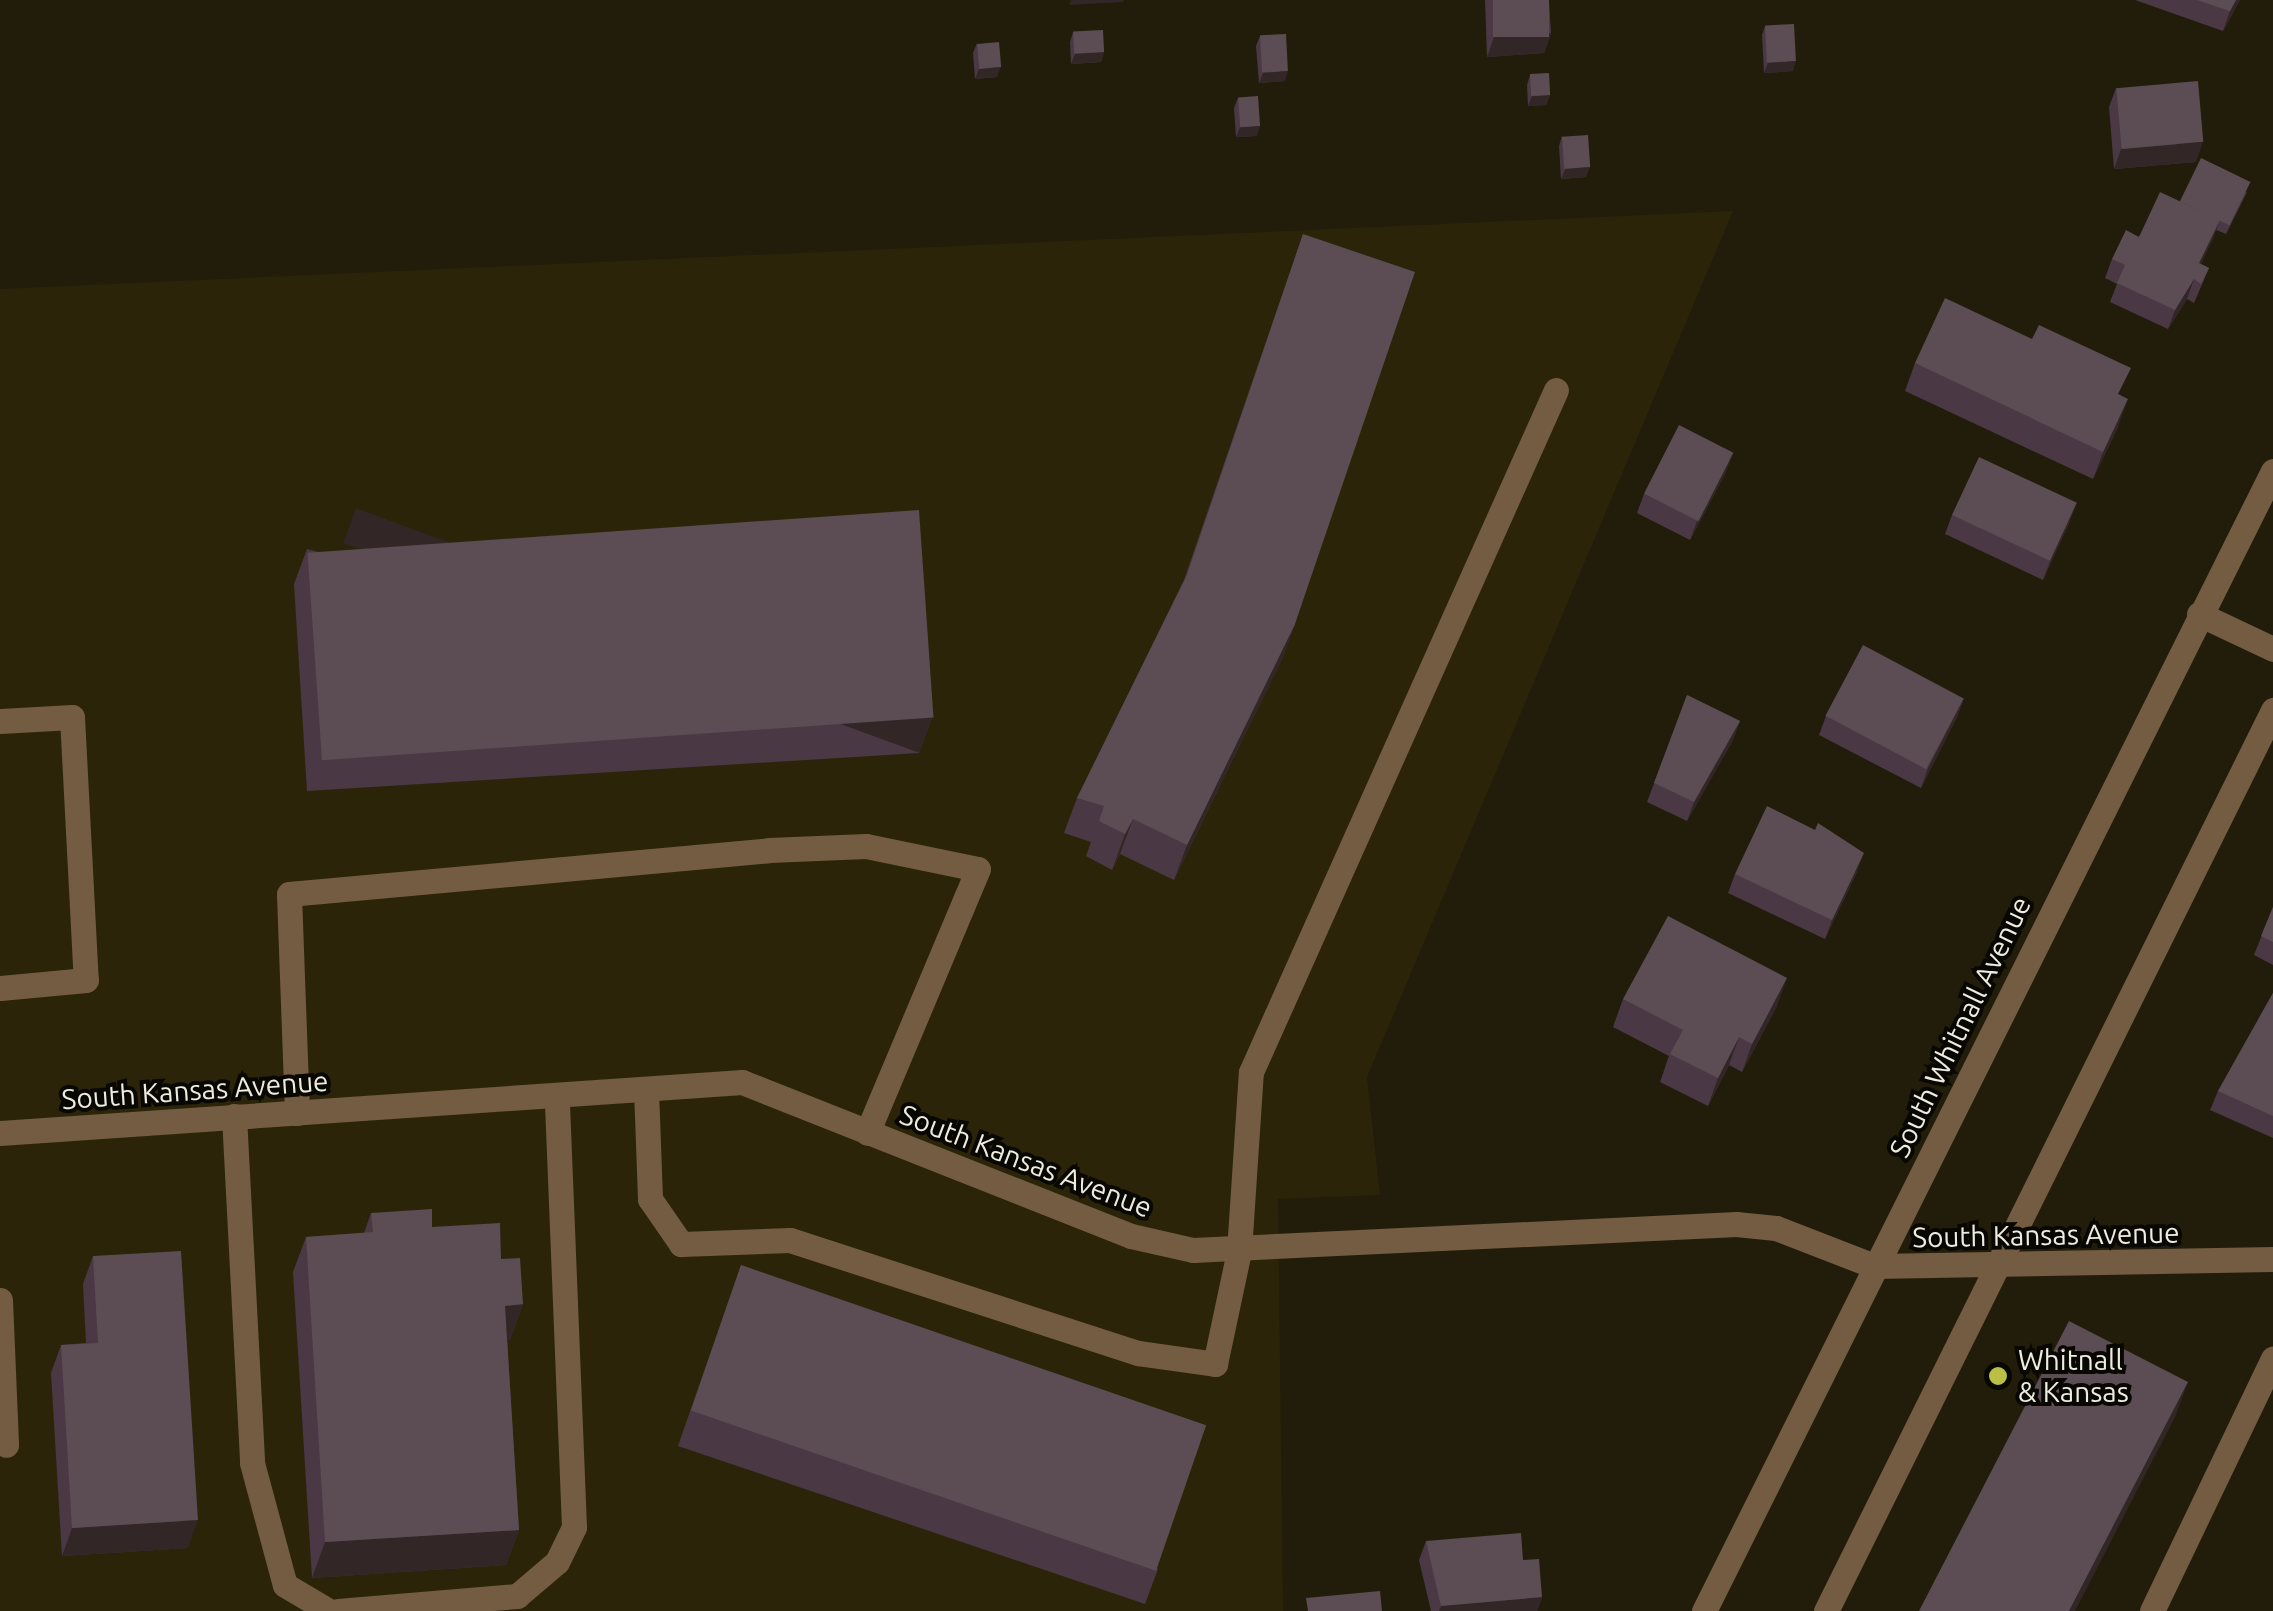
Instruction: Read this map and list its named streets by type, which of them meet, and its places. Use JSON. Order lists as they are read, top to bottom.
{
  "streets": {
    "street": ["South Whitnall Avenue", "South Kansas Avenue"]
  },
  "crossings": [
    ["South Whitnall Avenue", "South Kansas Avenue"]
  ],
  "places": ["Whitnall & Kansas"]
}
